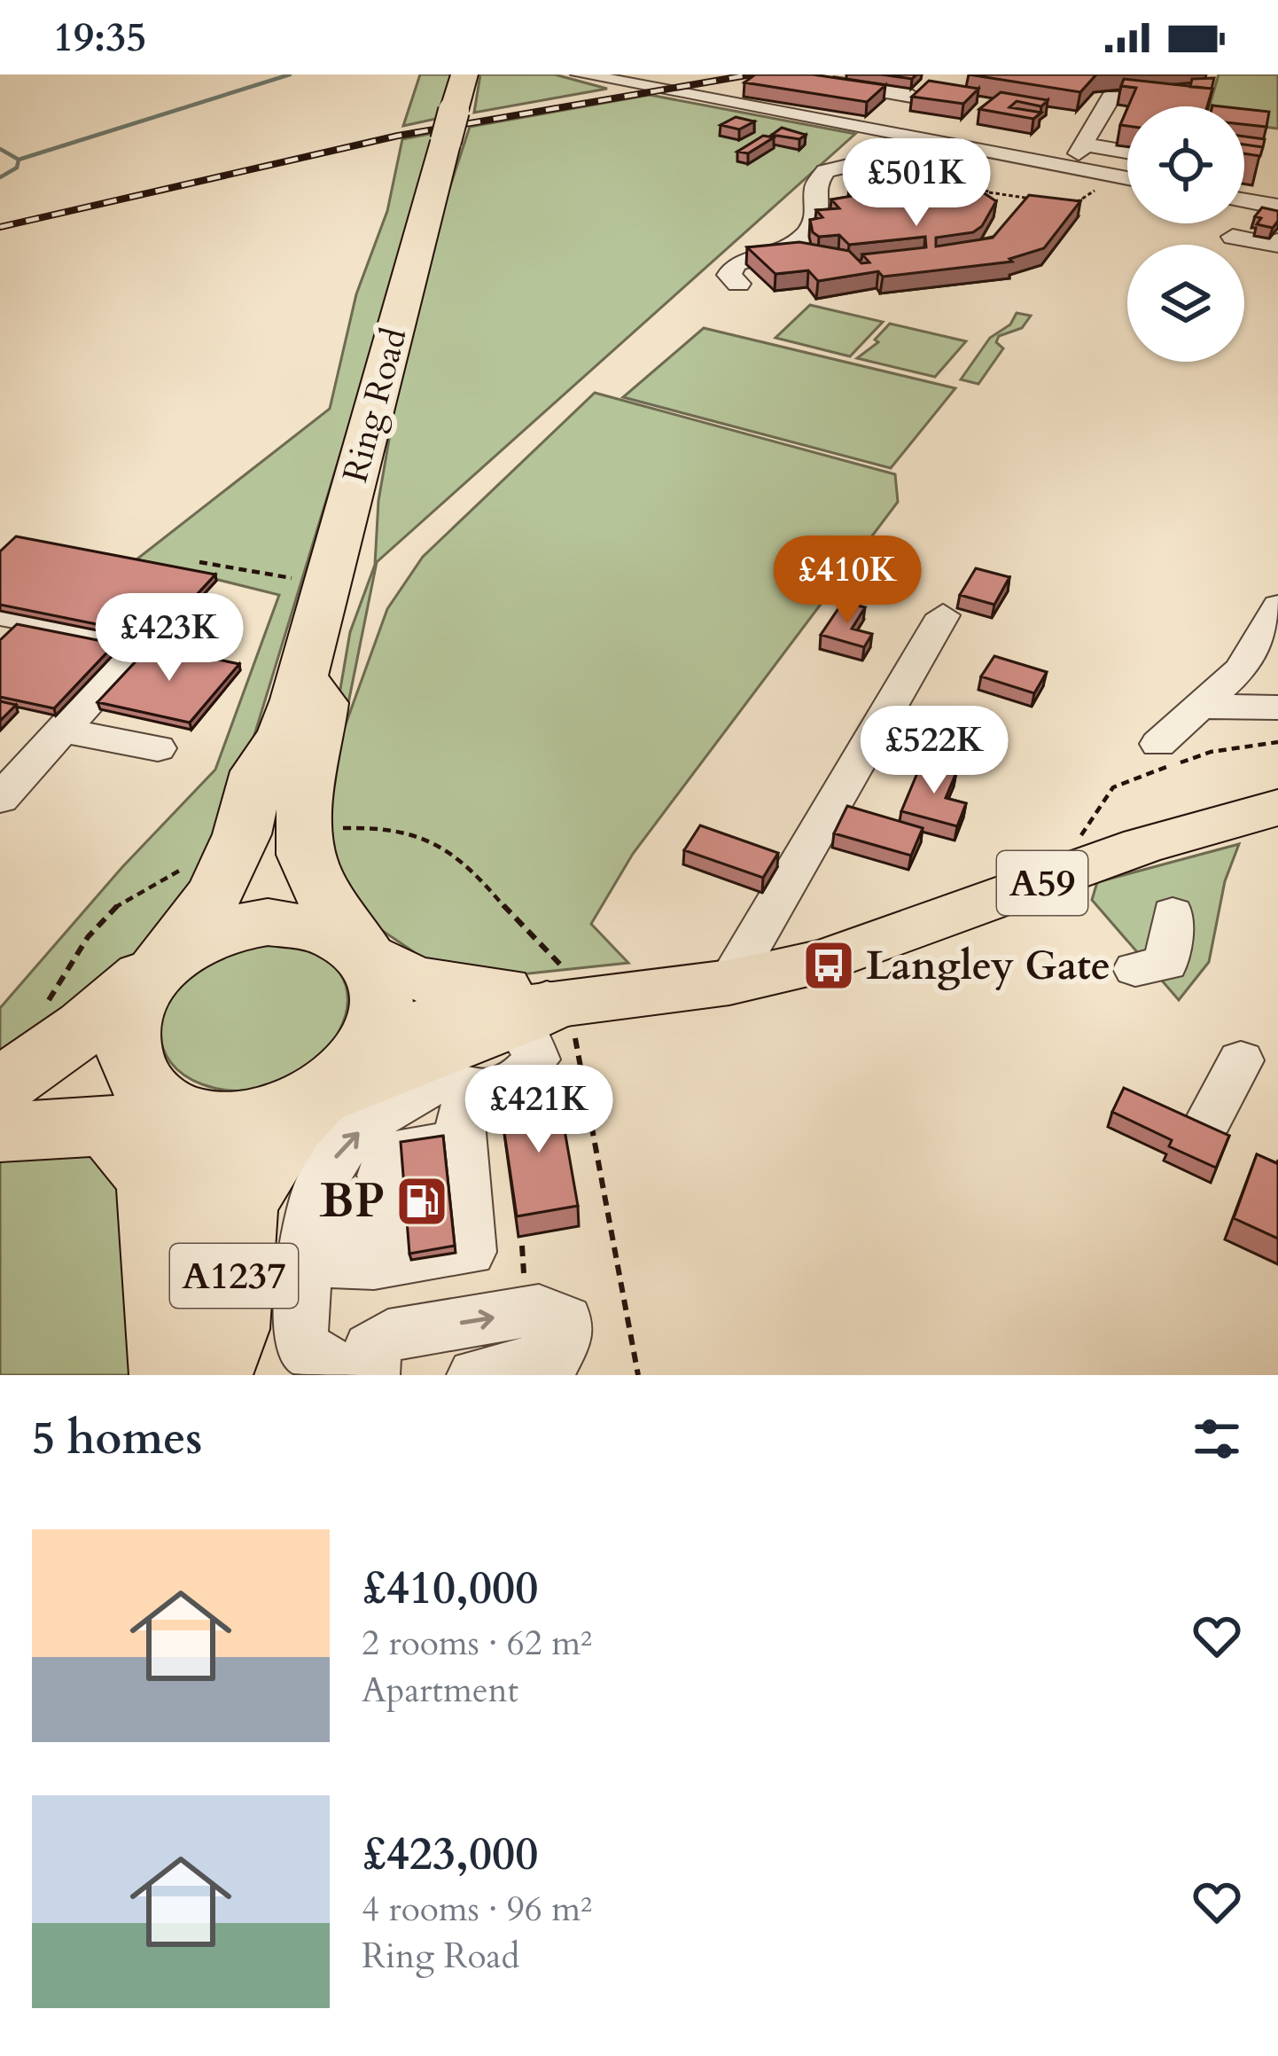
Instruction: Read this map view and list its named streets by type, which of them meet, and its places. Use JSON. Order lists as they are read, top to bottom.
{
  "streets": {
    "highway": ["Ring Road", "A1237"],
    "main road": ["A59"]
  },
  "crossings": [
    ["Ring Road", "A59"],
    ["Ring Road", "A1237"],
    ["A59", "A1237"]
  ],
  "places": {
    "bus stop": ["Langley Gate"],
    "fuel station": ["BP"]
  },
  "page": {
    "status": "19:35",
    "price": [
      "£501K",
      "£410K",
      "£423K",
      "£522K",
      "£421K"
    ],
    "heading": "5 homes",
    "list": [
      {
        "name": "£410,000",
        "note": "2 rooms · 62 m² · Apartment"
      },
      {
        "name": "£423,000",
        "note": "4 rooms · 96 m² · Ring Road"
      }
    ]
  }
}
